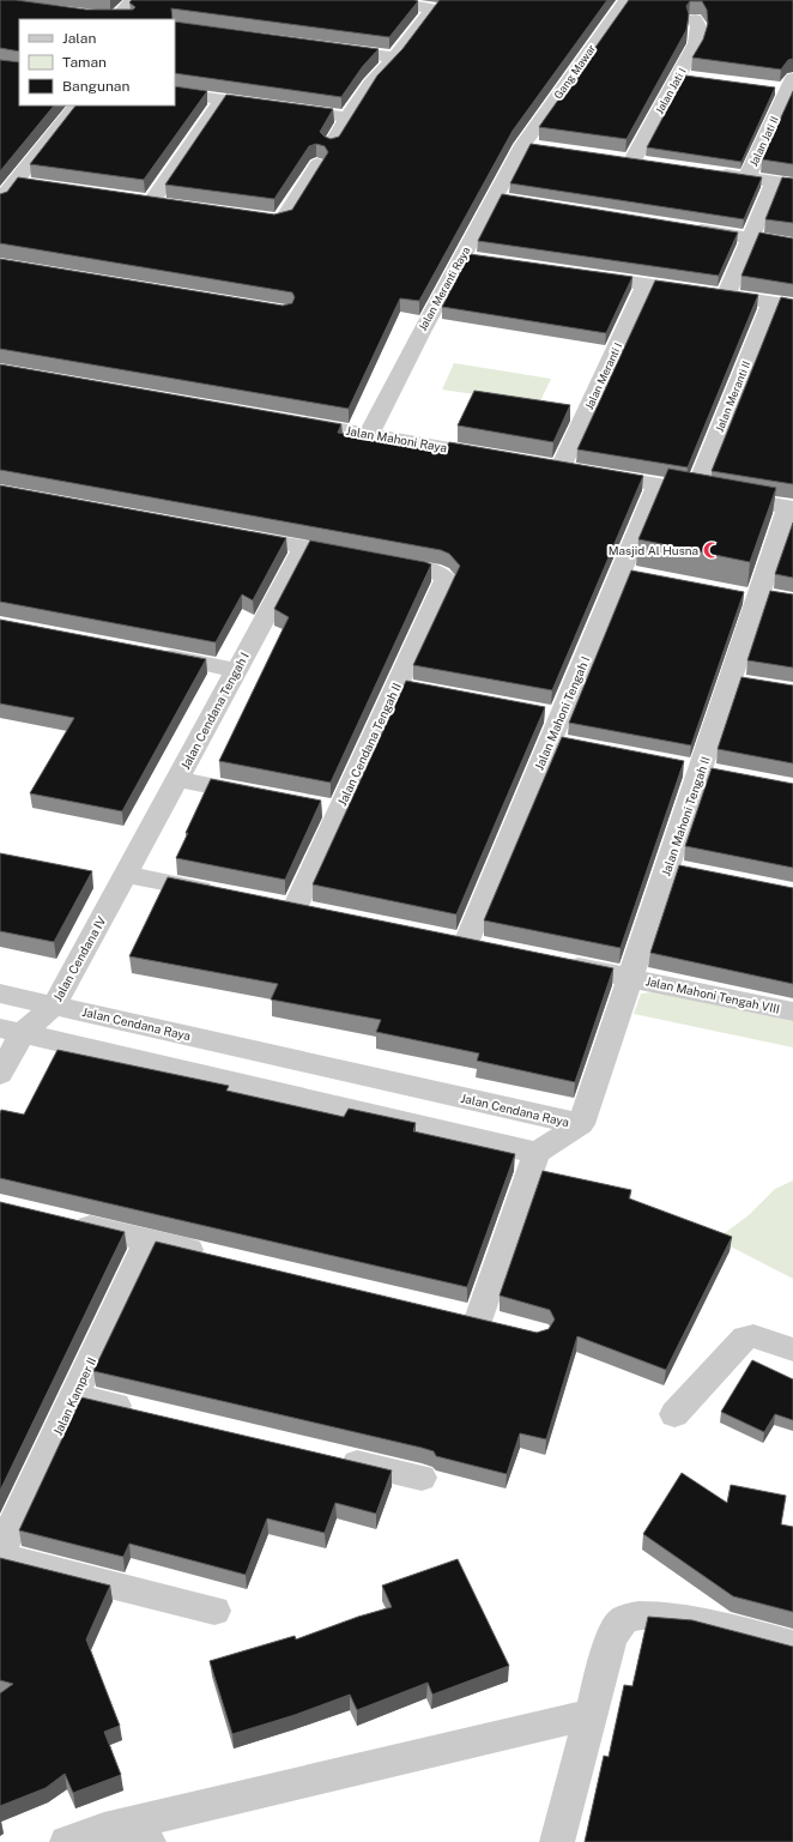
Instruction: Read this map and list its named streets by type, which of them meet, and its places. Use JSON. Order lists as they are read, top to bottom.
{
  "streets": {
    "street": [
      "Gang Mawar",
      "Jalan Jati I",
      "Jalan Jati II",
      "Jalan Meranti Raya",
      "Jalan Meranti I",
      "Jalan Meranti II",
      "Jalan Mahoni Raya",
      "Jalan Cendana Tengah I",
      "Jalan Mahoni Tengah I",
      "Jalan Cendana Tengah II",
      "Jalan Mahoni Tengah II",
      "Jalan Cendana IV",
      "Jalan Mahoni Tengah VIII",
      "Jalan Cendana Raya",
      "Jalan Kamper II"
    ]
  },
  "crossings": [
    ["Gang Mawar", "Jalan Meranti Raya"],
    ["Jalan Meranti Raya", "Jalan Mahoni Raya"],
    ["Jalan Meranti I", "Jalan Mahoni Tengah I"],
    ["Jalan Cendana Tengah I", "Jalan Cendana Tengah II"],
    ["Jalan Cendana Tengah I", "Jalan Cendana IV"],
    ["Jalan Mahoni Tengah II", "Jalan Mahoni Tengah VIII"],
    ["Jalan Mahoni Tengah II", "Jalan Cendana Raya"],
    ["Jalan Cendana IV", "Jalan Cendana Raya"]
  ],
  "places": {
    "mosque": ["Masjid Al Husna"]
  },
  "legend": ["Jalan", "Taman", "Bangunan"]
}
